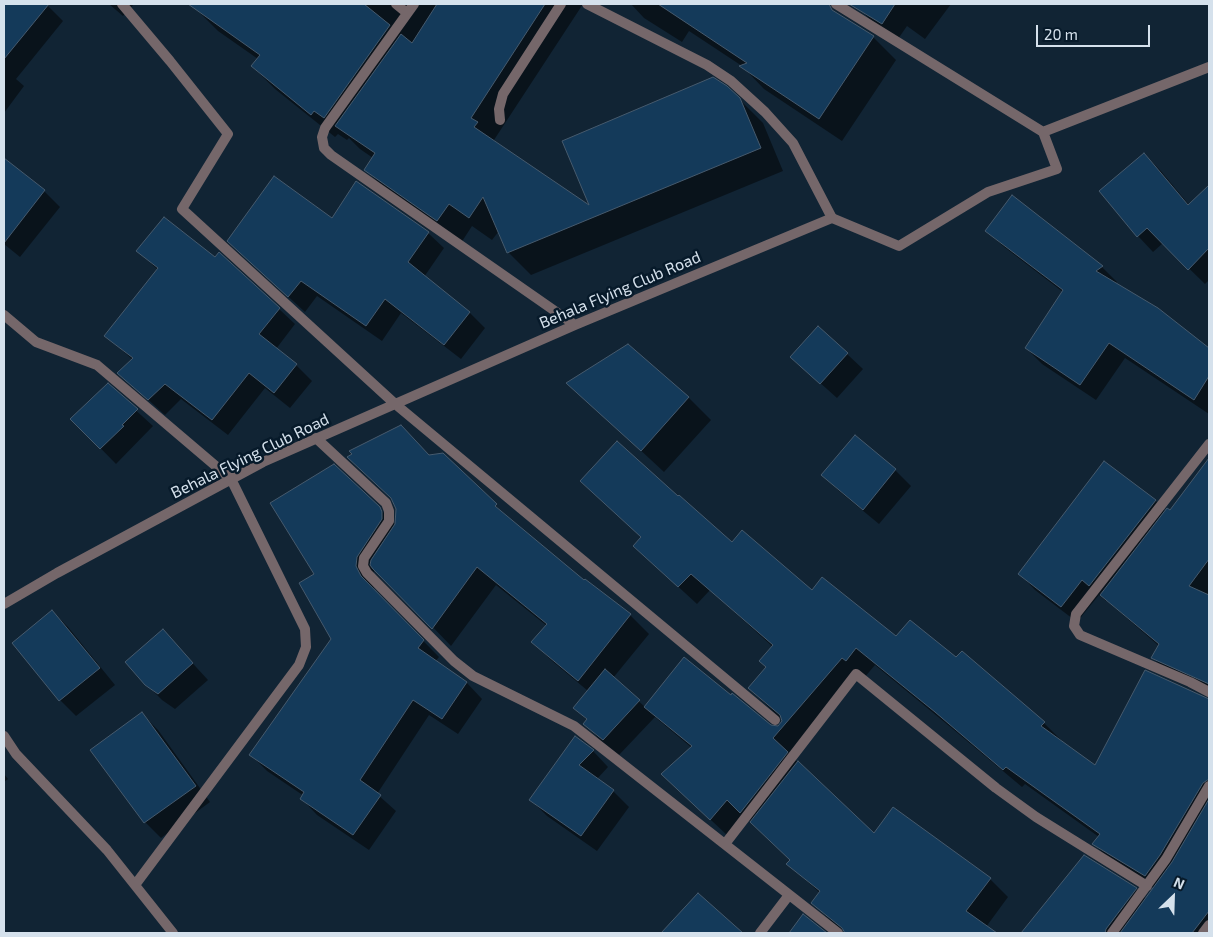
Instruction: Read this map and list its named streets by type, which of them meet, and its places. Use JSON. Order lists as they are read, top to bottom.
{
  "streets": {
    "street": ["Behala Flying Club Road"]
  },
  "scale_bar": "20 m",
  "north": "top right"
}
